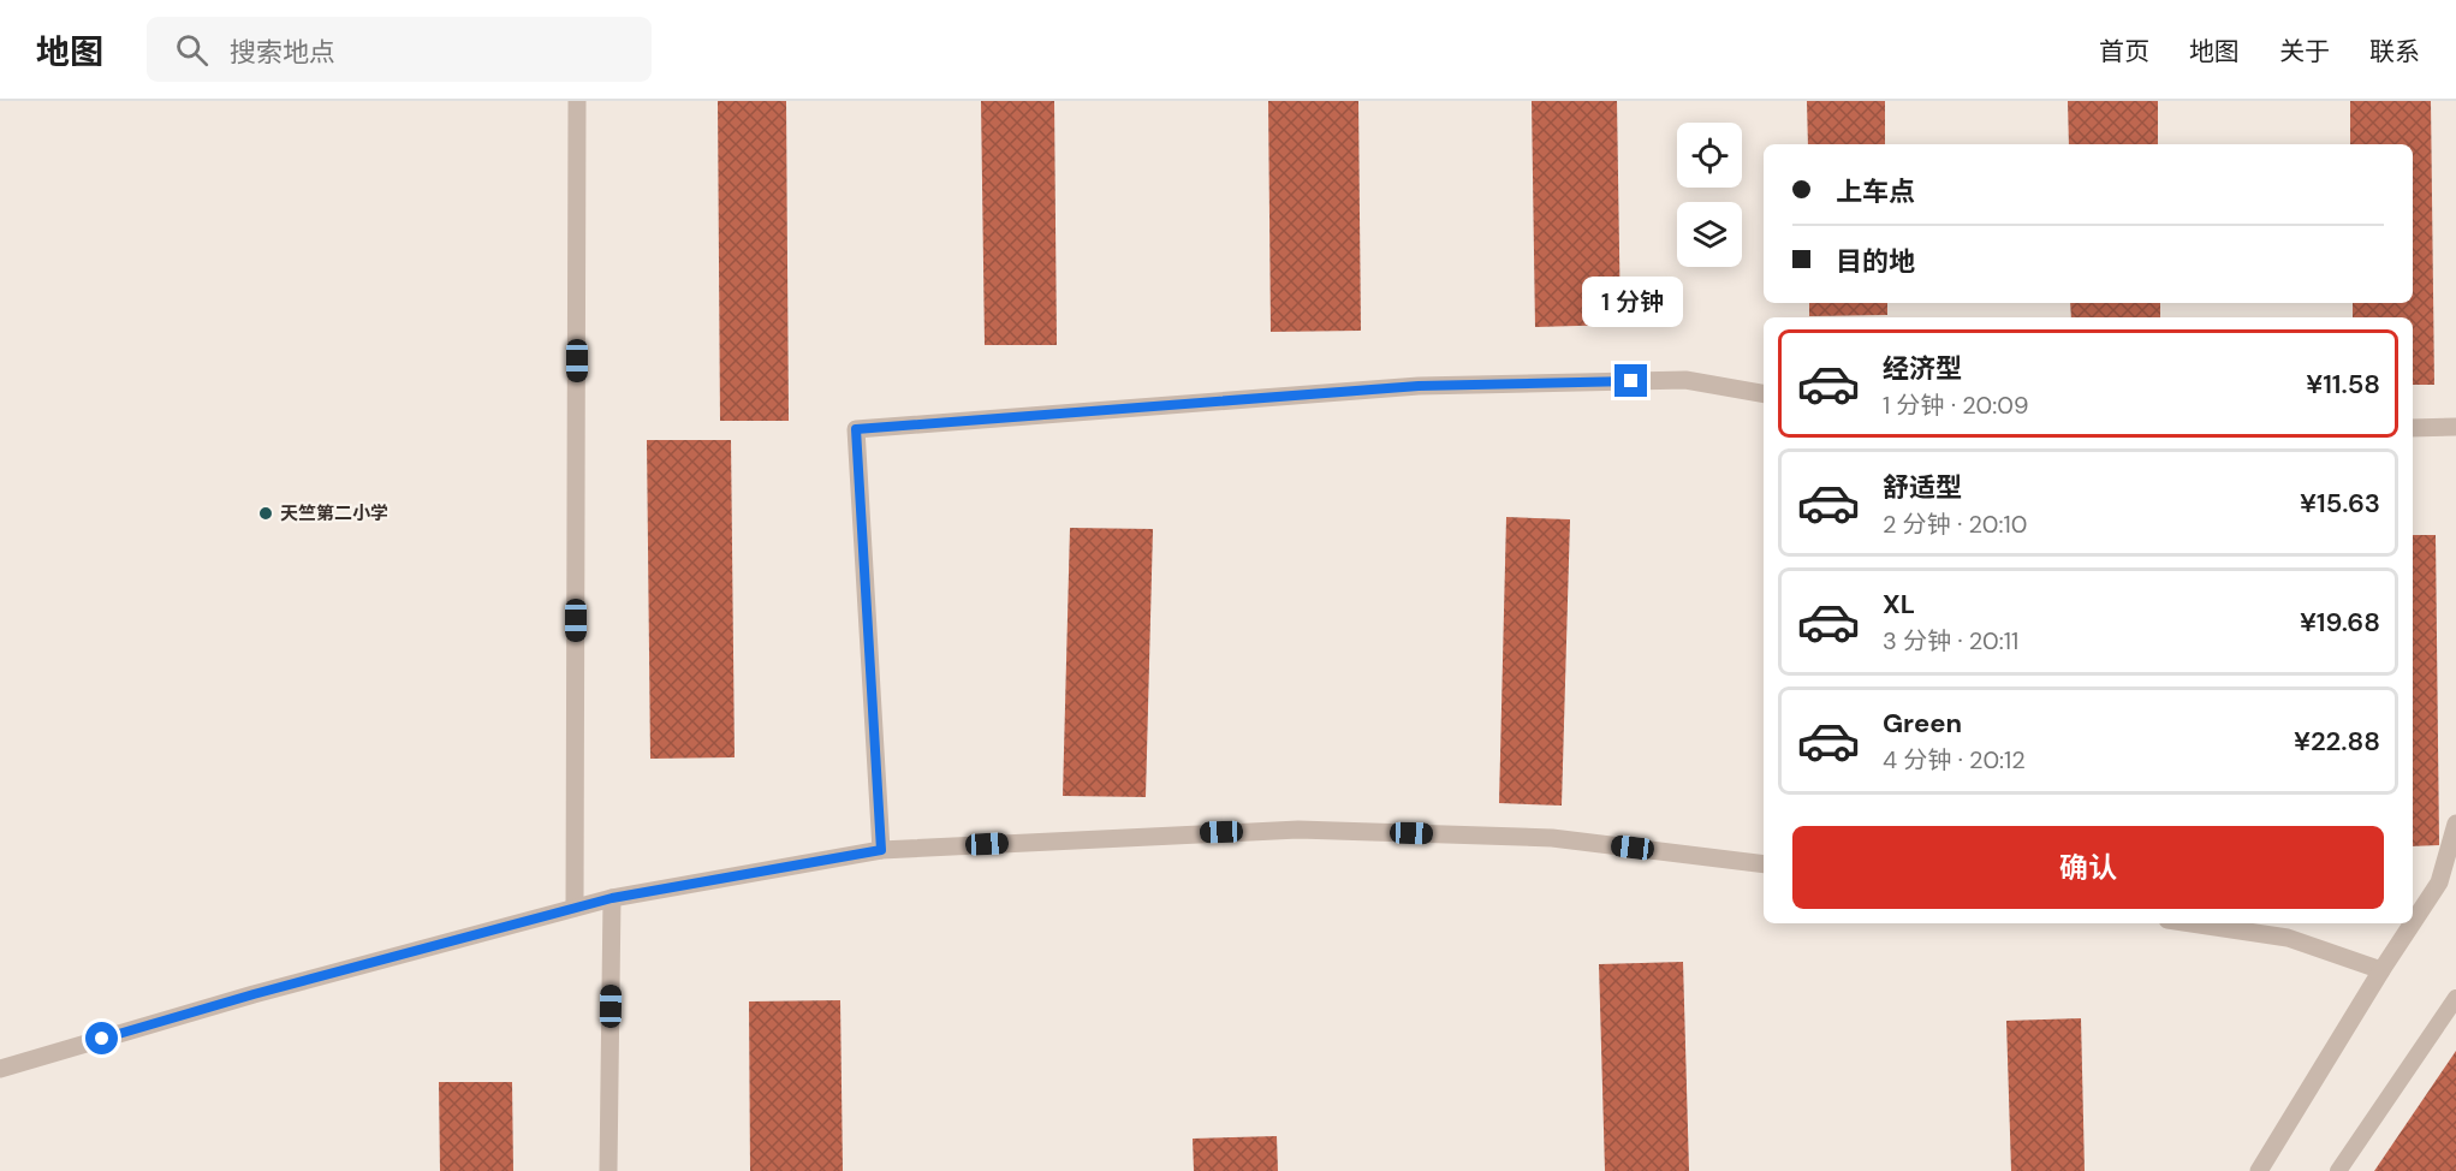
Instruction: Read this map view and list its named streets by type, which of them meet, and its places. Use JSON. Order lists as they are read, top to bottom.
{
  "places": ["天竺第二小学"],
  "page": {
    "header": "地图",
    "search": "搜索地点",
    "nav": [
      "首页",
      "地图",
      "关于",
      "联系"
    ],
    "banner": ["上车点", "目的地"],
    "bubble": "1 分钟",
    "list": [
      {
        "name": "经济型",
        "note": "1 分钟 · 20:09",
        "value": "¥11.58"
      },
      {
        "name": "舒适型",
        "note": "2 分钟 · 20:10",
        "value": "¥15.63"
      },
      {
        "name": "XL",
        "note": "3 分钟 · 20:11",
        "value": "¥19.68"
      },
      {
        "name": "Green",
        "note": "4 分钟 · 20:12",
        "value": "¥22.88"
      }
    ],
    "buttons": "确认"
  }
}
